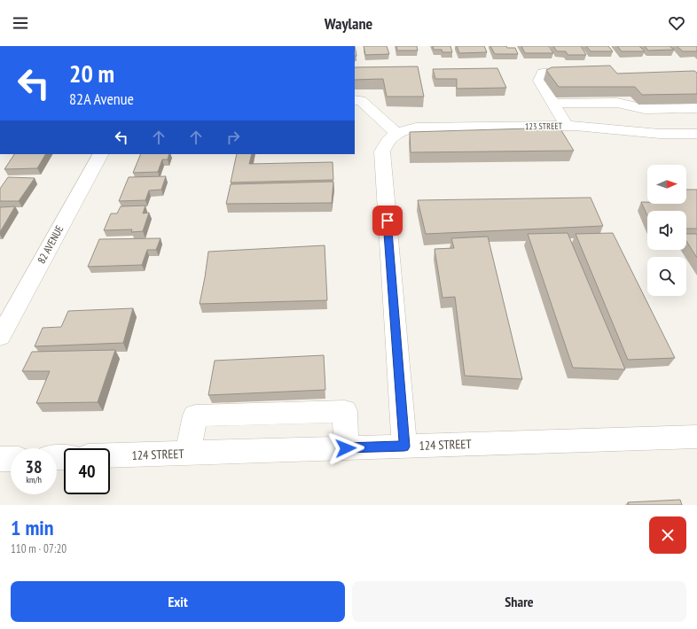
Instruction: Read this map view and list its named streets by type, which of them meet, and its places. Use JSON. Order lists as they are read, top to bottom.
{
  "streets": {
    "street": ["123 STREET", "82 AVENUE", "124 STREET"]
  },
  "north": "right",
  "page": {
    "header": "Waylane",
    "turn": ["20 m", "82A Avenue"],
    "speed": "38 km/h",
    "limit": "40",
    "heading": ["1 min", "110 m · 07:20"],
    "buttons": ["Exit", "Share"]
  }
}
